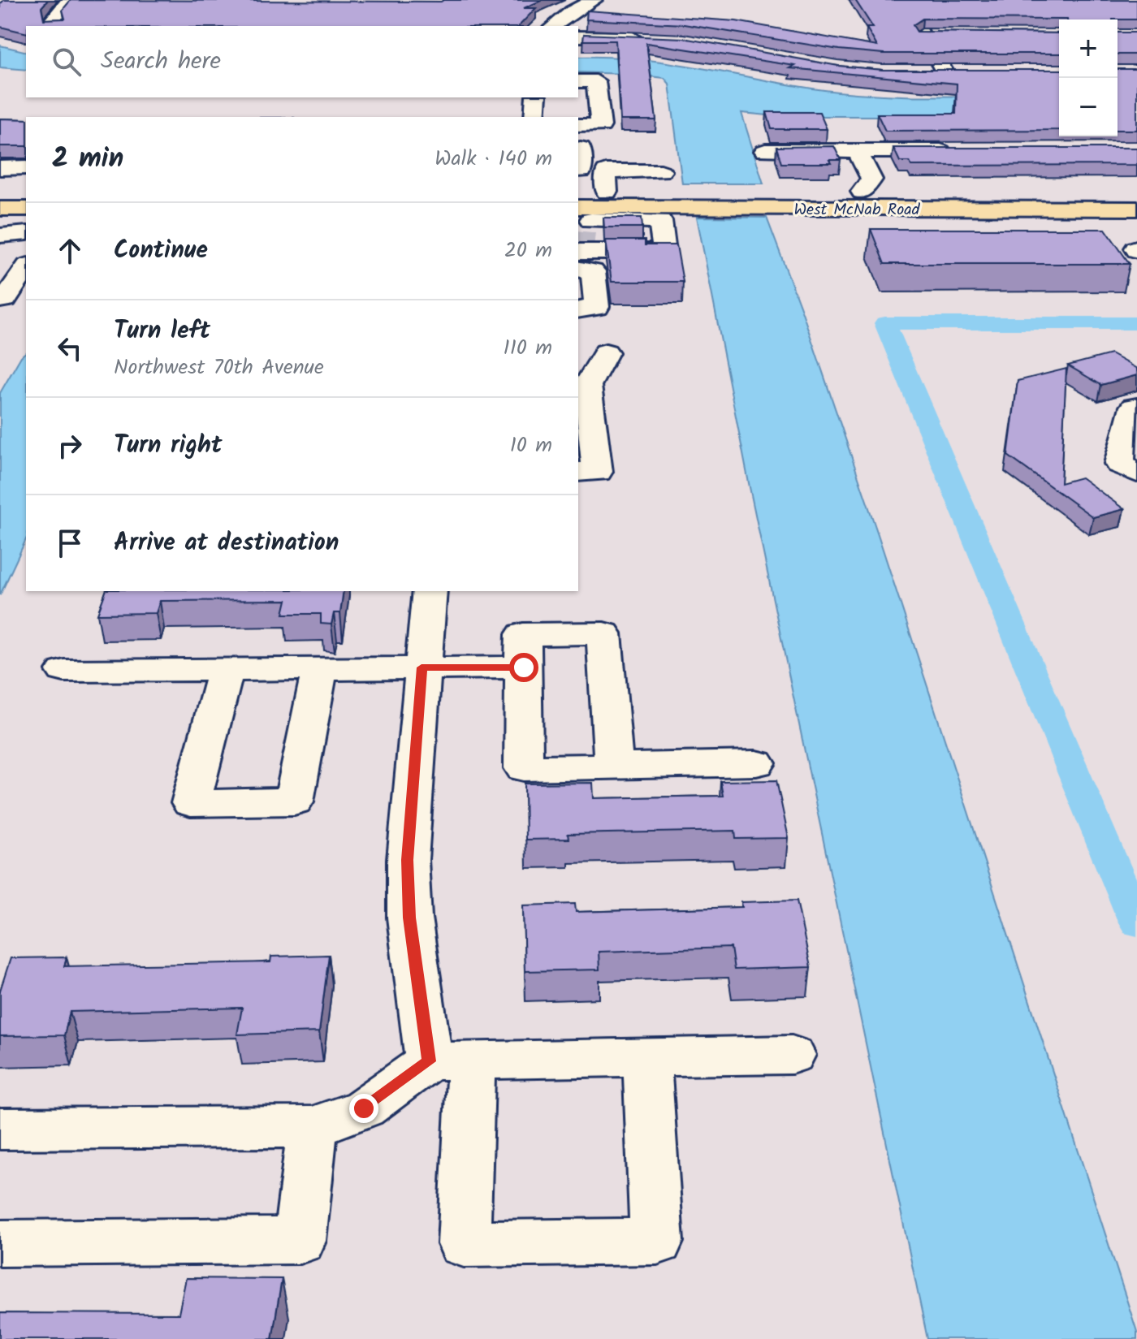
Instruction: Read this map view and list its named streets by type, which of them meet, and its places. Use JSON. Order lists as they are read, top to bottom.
{
  "streets": {
    "main road": ["West McNab Road"]
  },
  "page": {
    "map_buttons": ["+", "−"],
    "search": "Search here",
    "heading": ["2 min", "Walk · 140 m"],
    "list": [
      ["Continue", "20 m"],
      ["Turn left", "Northwest 70th Avenue", "110 m"],
      ["Turn right", "10 m"],
      "Arrive at destination"
    ]
  }
}
